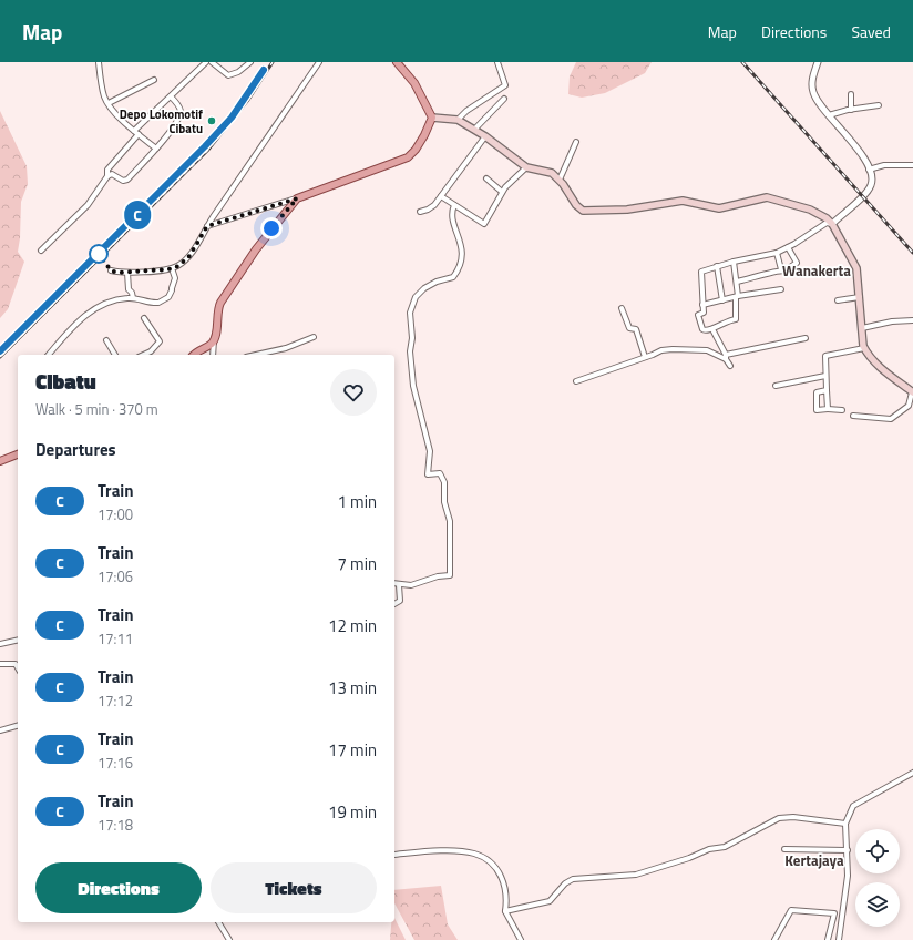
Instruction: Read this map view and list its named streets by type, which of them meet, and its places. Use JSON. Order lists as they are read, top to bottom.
{
  "districts": ["Wanakerta", "Kertajaya"],
  "places": ["Depo Lokomotif Cibatu"],
  "page": {
    "header": "Map",
    "nav": ["Map", "Directions", "Saved"],
    "on_map": "C",
    "heading": [
      ["Cibatu", "Walk · 5 min · 370 m"],
      "Departures"
    ],
    "list": [
      {
        "mark": "C",
        "name": "Train",
        "note": "17:00",
        "value": "1 min"
      },
      {
        "mark": "C",
        "name": "Train",
        "note": "17:06",
        "value": "7 min"
      },
      {
        "mark": "C",
        "name": "Train",
        "note": "17:11",
        "value": "12 min"
      },
      {
        "mark": "C",
        "name": "Train",
        "note": "17:12",
        "value": "13 min"
      },
      {
        "mark": "C",
        "name": "Train",
        "note": "17:16",
        "value": "17 min"
      },
      {
        "mark": "C",
        "name": "Train",
        "note": "17:18",
        "value": "19 min"
      }
    ],
    "buttons": ["Directions", "Tickets"]
  }
}
